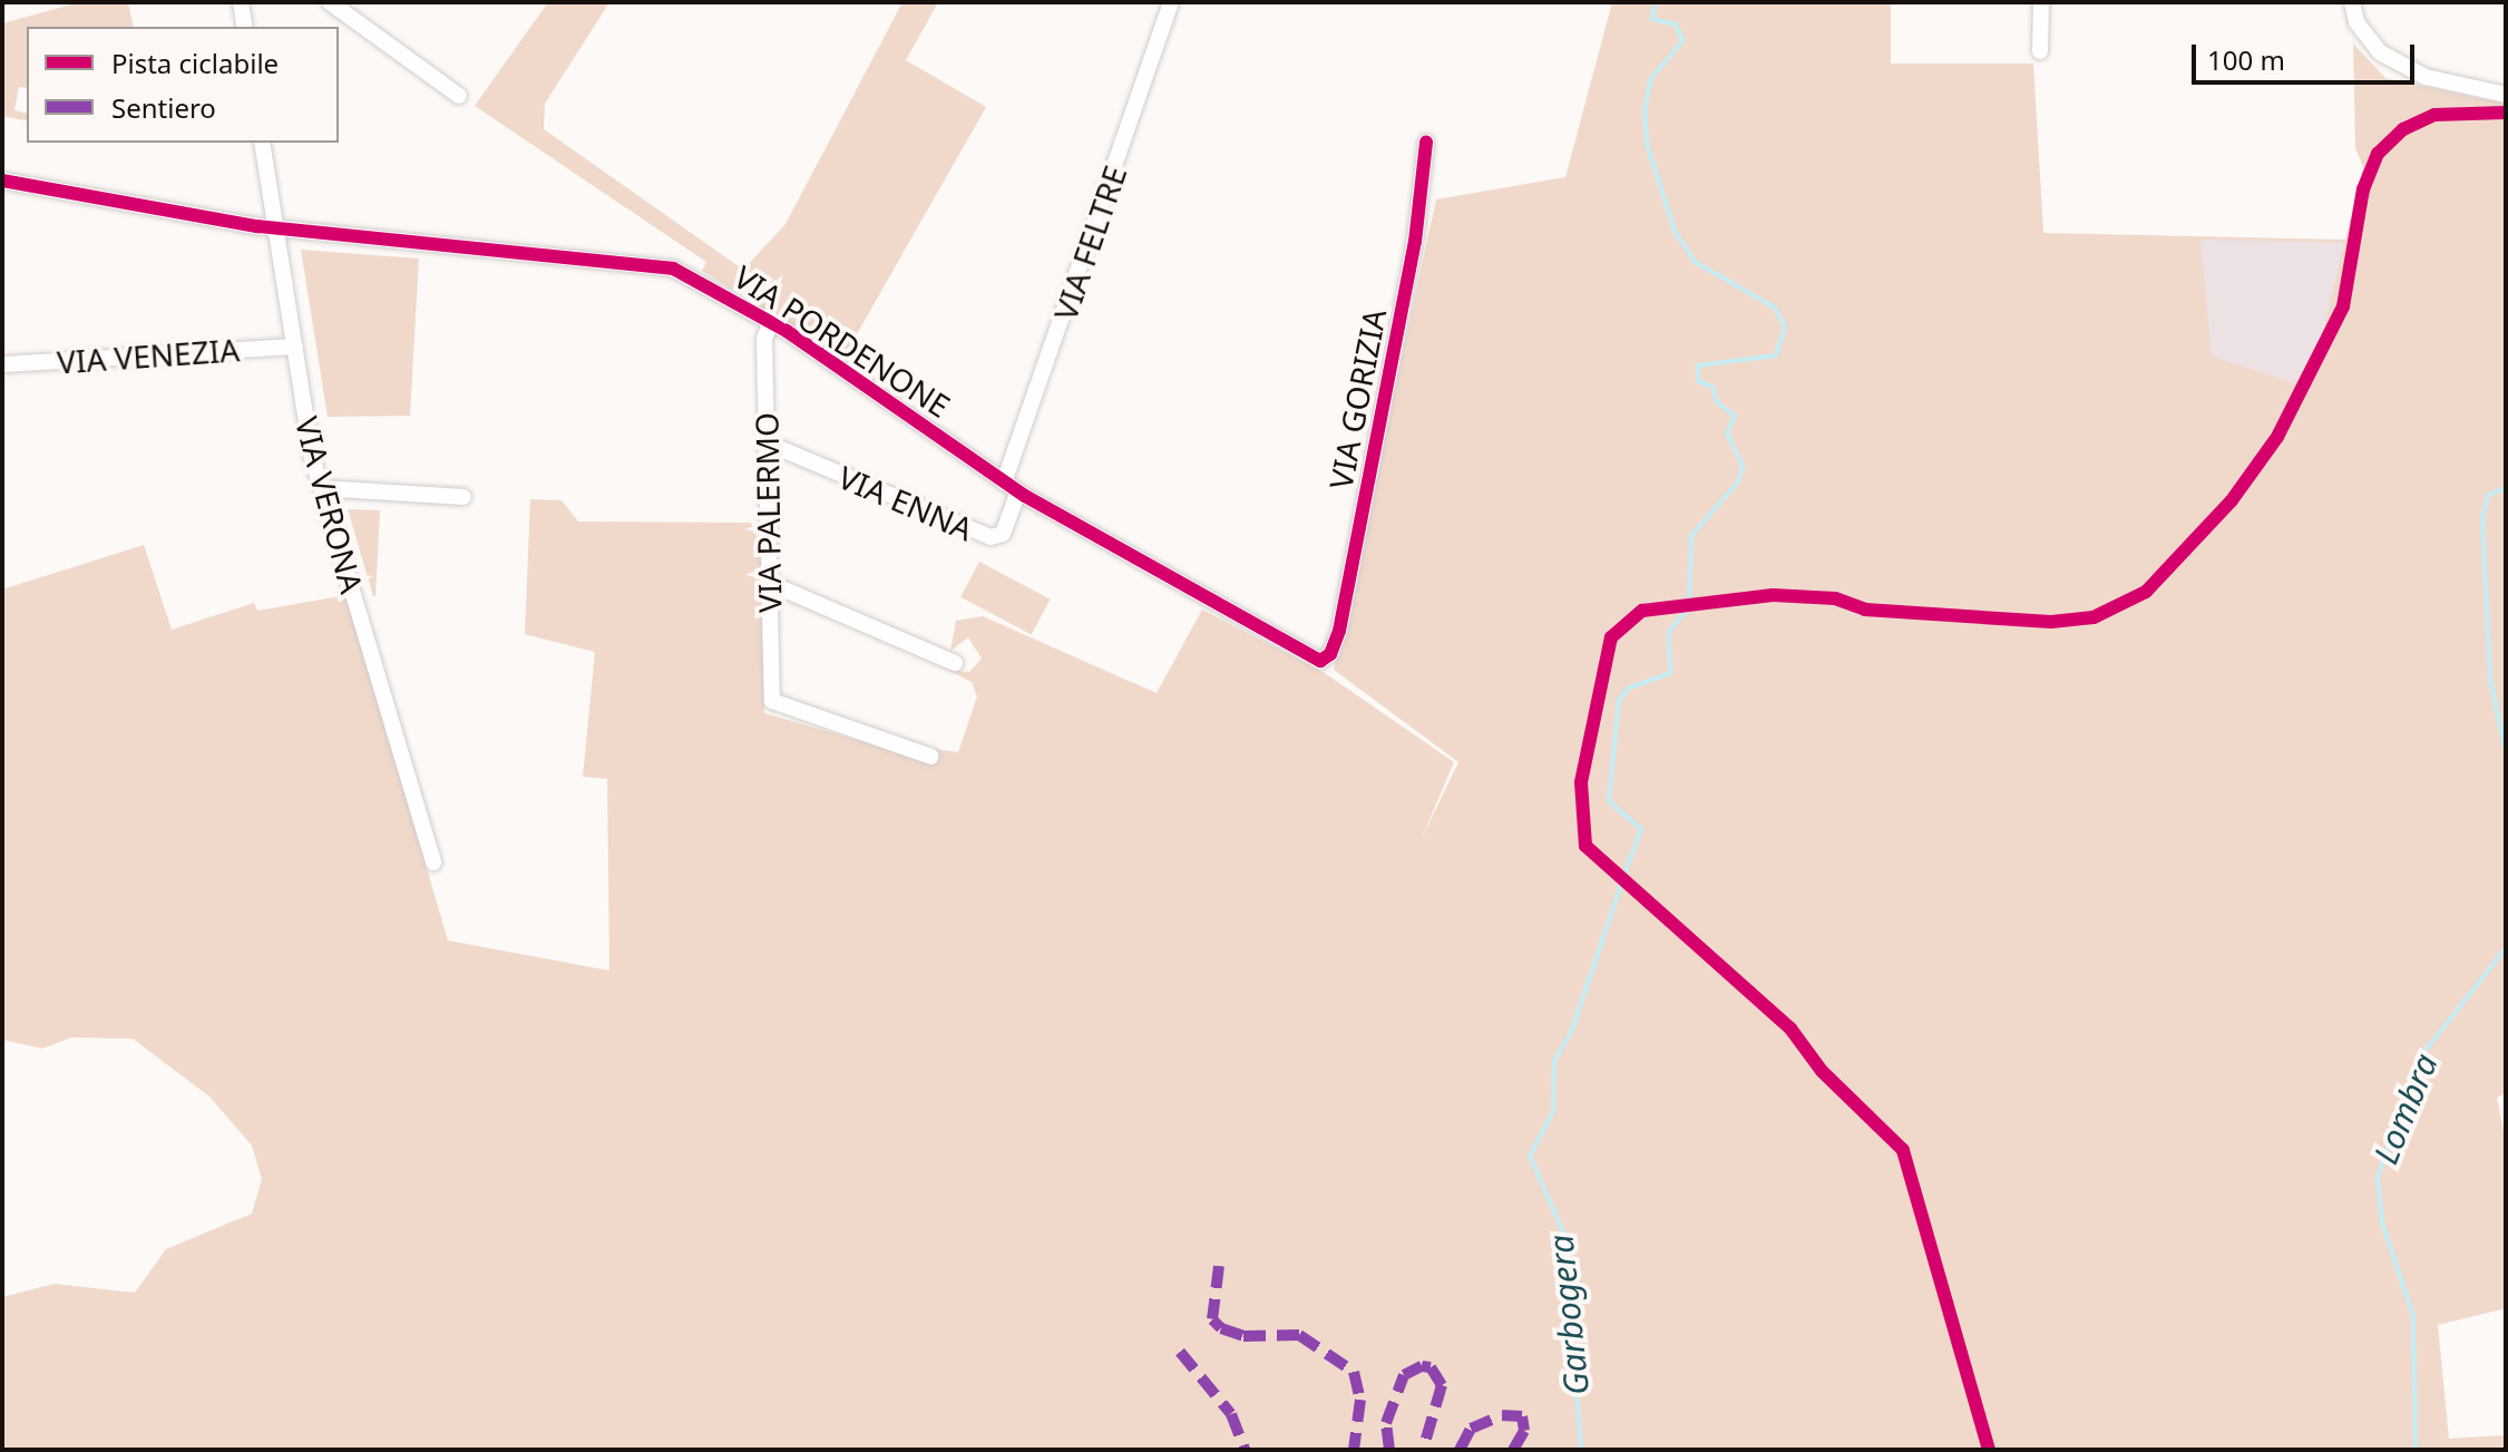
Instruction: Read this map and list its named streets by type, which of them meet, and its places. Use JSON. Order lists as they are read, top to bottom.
{
  "streets": {
    "street": [
      "VIA FELTRE",
      "VIA PORDENONE",
      "VIA VENEZIA",
      "VIA GORIZIA",
      "VIA ENNA",
      "VIA VERONA",
      "VIA PALERMO"
    ]
  },
  "crossings": [
    ["VIA FELTRE", "VIA PORDENONE"],
    ["VIA FELTRE", "VIA ENNA"],
    ["VIA PORDENONE", "VIA GORIZIA"],
    ["VIA PORDENONE", "VIA ENNA"],
    ["VIA PORDENONE", "VIA VERONA"],
    ["VIA PORDENONE", "VIA PALERMO"],
    ["VIA VENEZIA", "VIA VERONA"],
    ["VIA ENNA", "VIA PALERMO"]
  ],
  "water": ["Lombra", "Garbogera"],
  "legend": ["Pista ciclabile", "Sentiero"],
  "scale_bar": "100 m"
}
